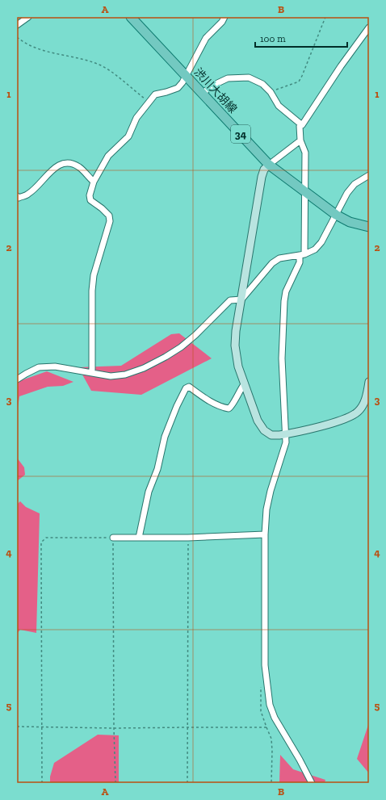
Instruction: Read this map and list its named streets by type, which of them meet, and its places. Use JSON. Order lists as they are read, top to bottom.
{
  "streets": {
    "main road": ["渋川大胡線", "34"]
  },
  "scale_bar": "100 m",
  "grid": {
    "columns": ["A", "B"],
    "rows": [
      "1",
      "2",
      "3",
      "4",
      "5"
    ]
  }
}
